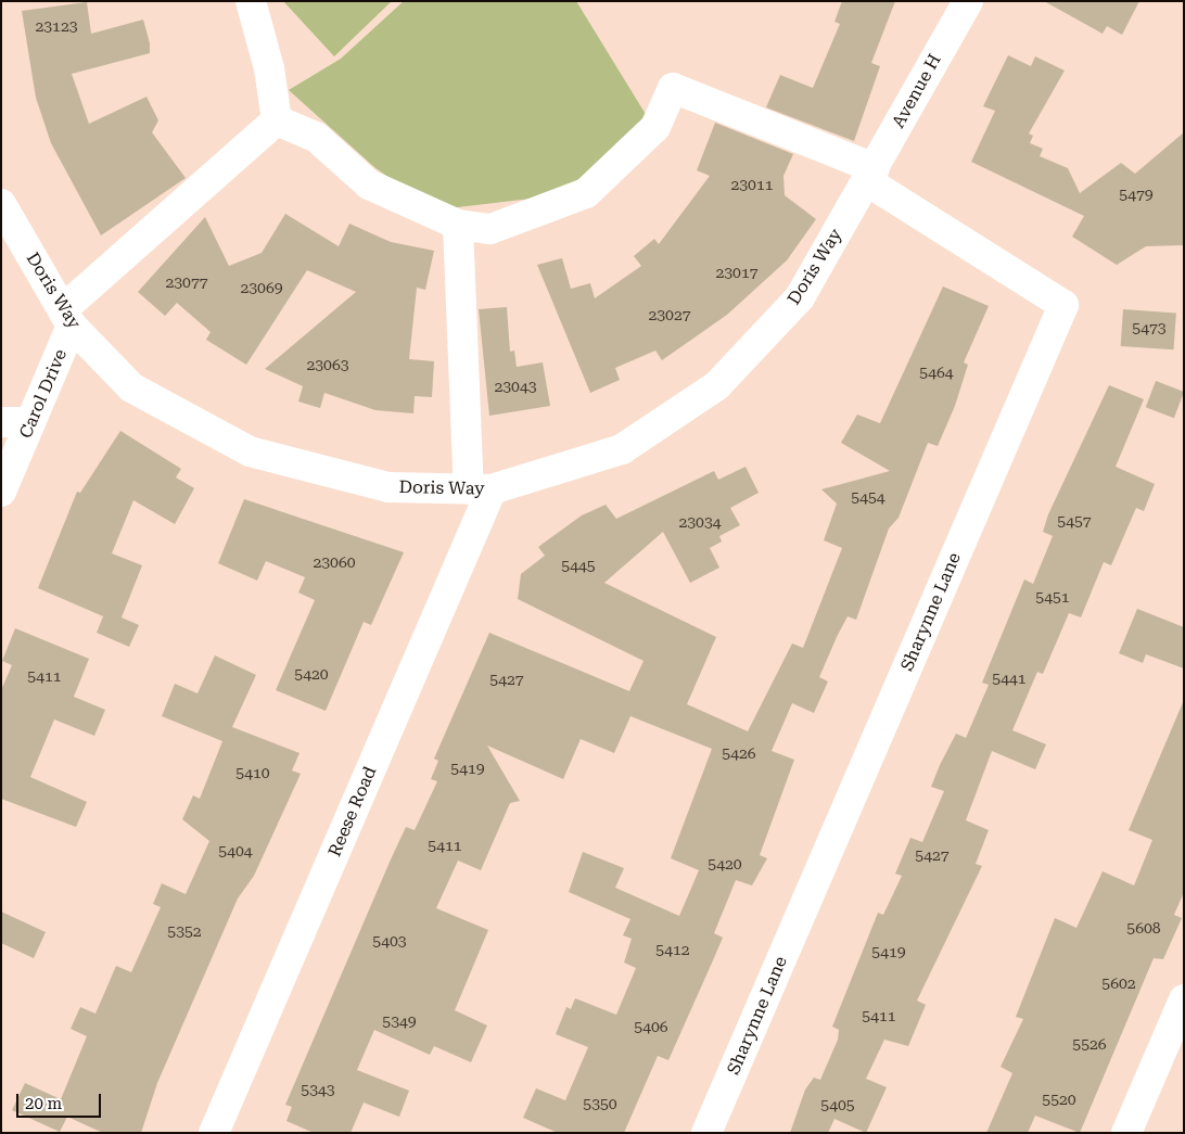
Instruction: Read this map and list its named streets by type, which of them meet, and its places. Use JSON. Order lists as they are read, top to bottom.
{
  "streets": {
    "street": [
      "Avenue H",
      "Doris Way",
      "Carol Drive",
      "Sharynne Lane",
      "Reese Road"
    ]
  },
  "crossings": [
    ["Avenue H", "Doris Way"],
    ["Avenue H", "Sharynne Lane"],
    ["Doris Way", "Carol Drive"],
    ["Doris Way", "Sharynne Lane"],
    ["Doris Way", "Reese Road"]
  ],
  "house_numbers": [
    "23123",
    "23011",
    "5479",
    "23017",
    "23077",
    "23069",
    "23027",
    "5473",
    "23063",
    "5464",
    "23043",
    "5454",
    "5457",
    "23034",
    "23060",
    "5445",
    "5451",
    "5420",
    "5411",
    "5441",
    "5427",
    "5426",
    "5419",
    "5410",
    "5411",
    "5404",
    "5427",
    "5420",
    "5608",
    "5352",
    "5403",
    "5412",
    "5419",
    "5602",
    "5411",
    "5349",
    "5406",
    "5526",
    "5343",
    "5520",
    "5350",
    "5405"
  ],
  "scale_bar": "20 m"
}
